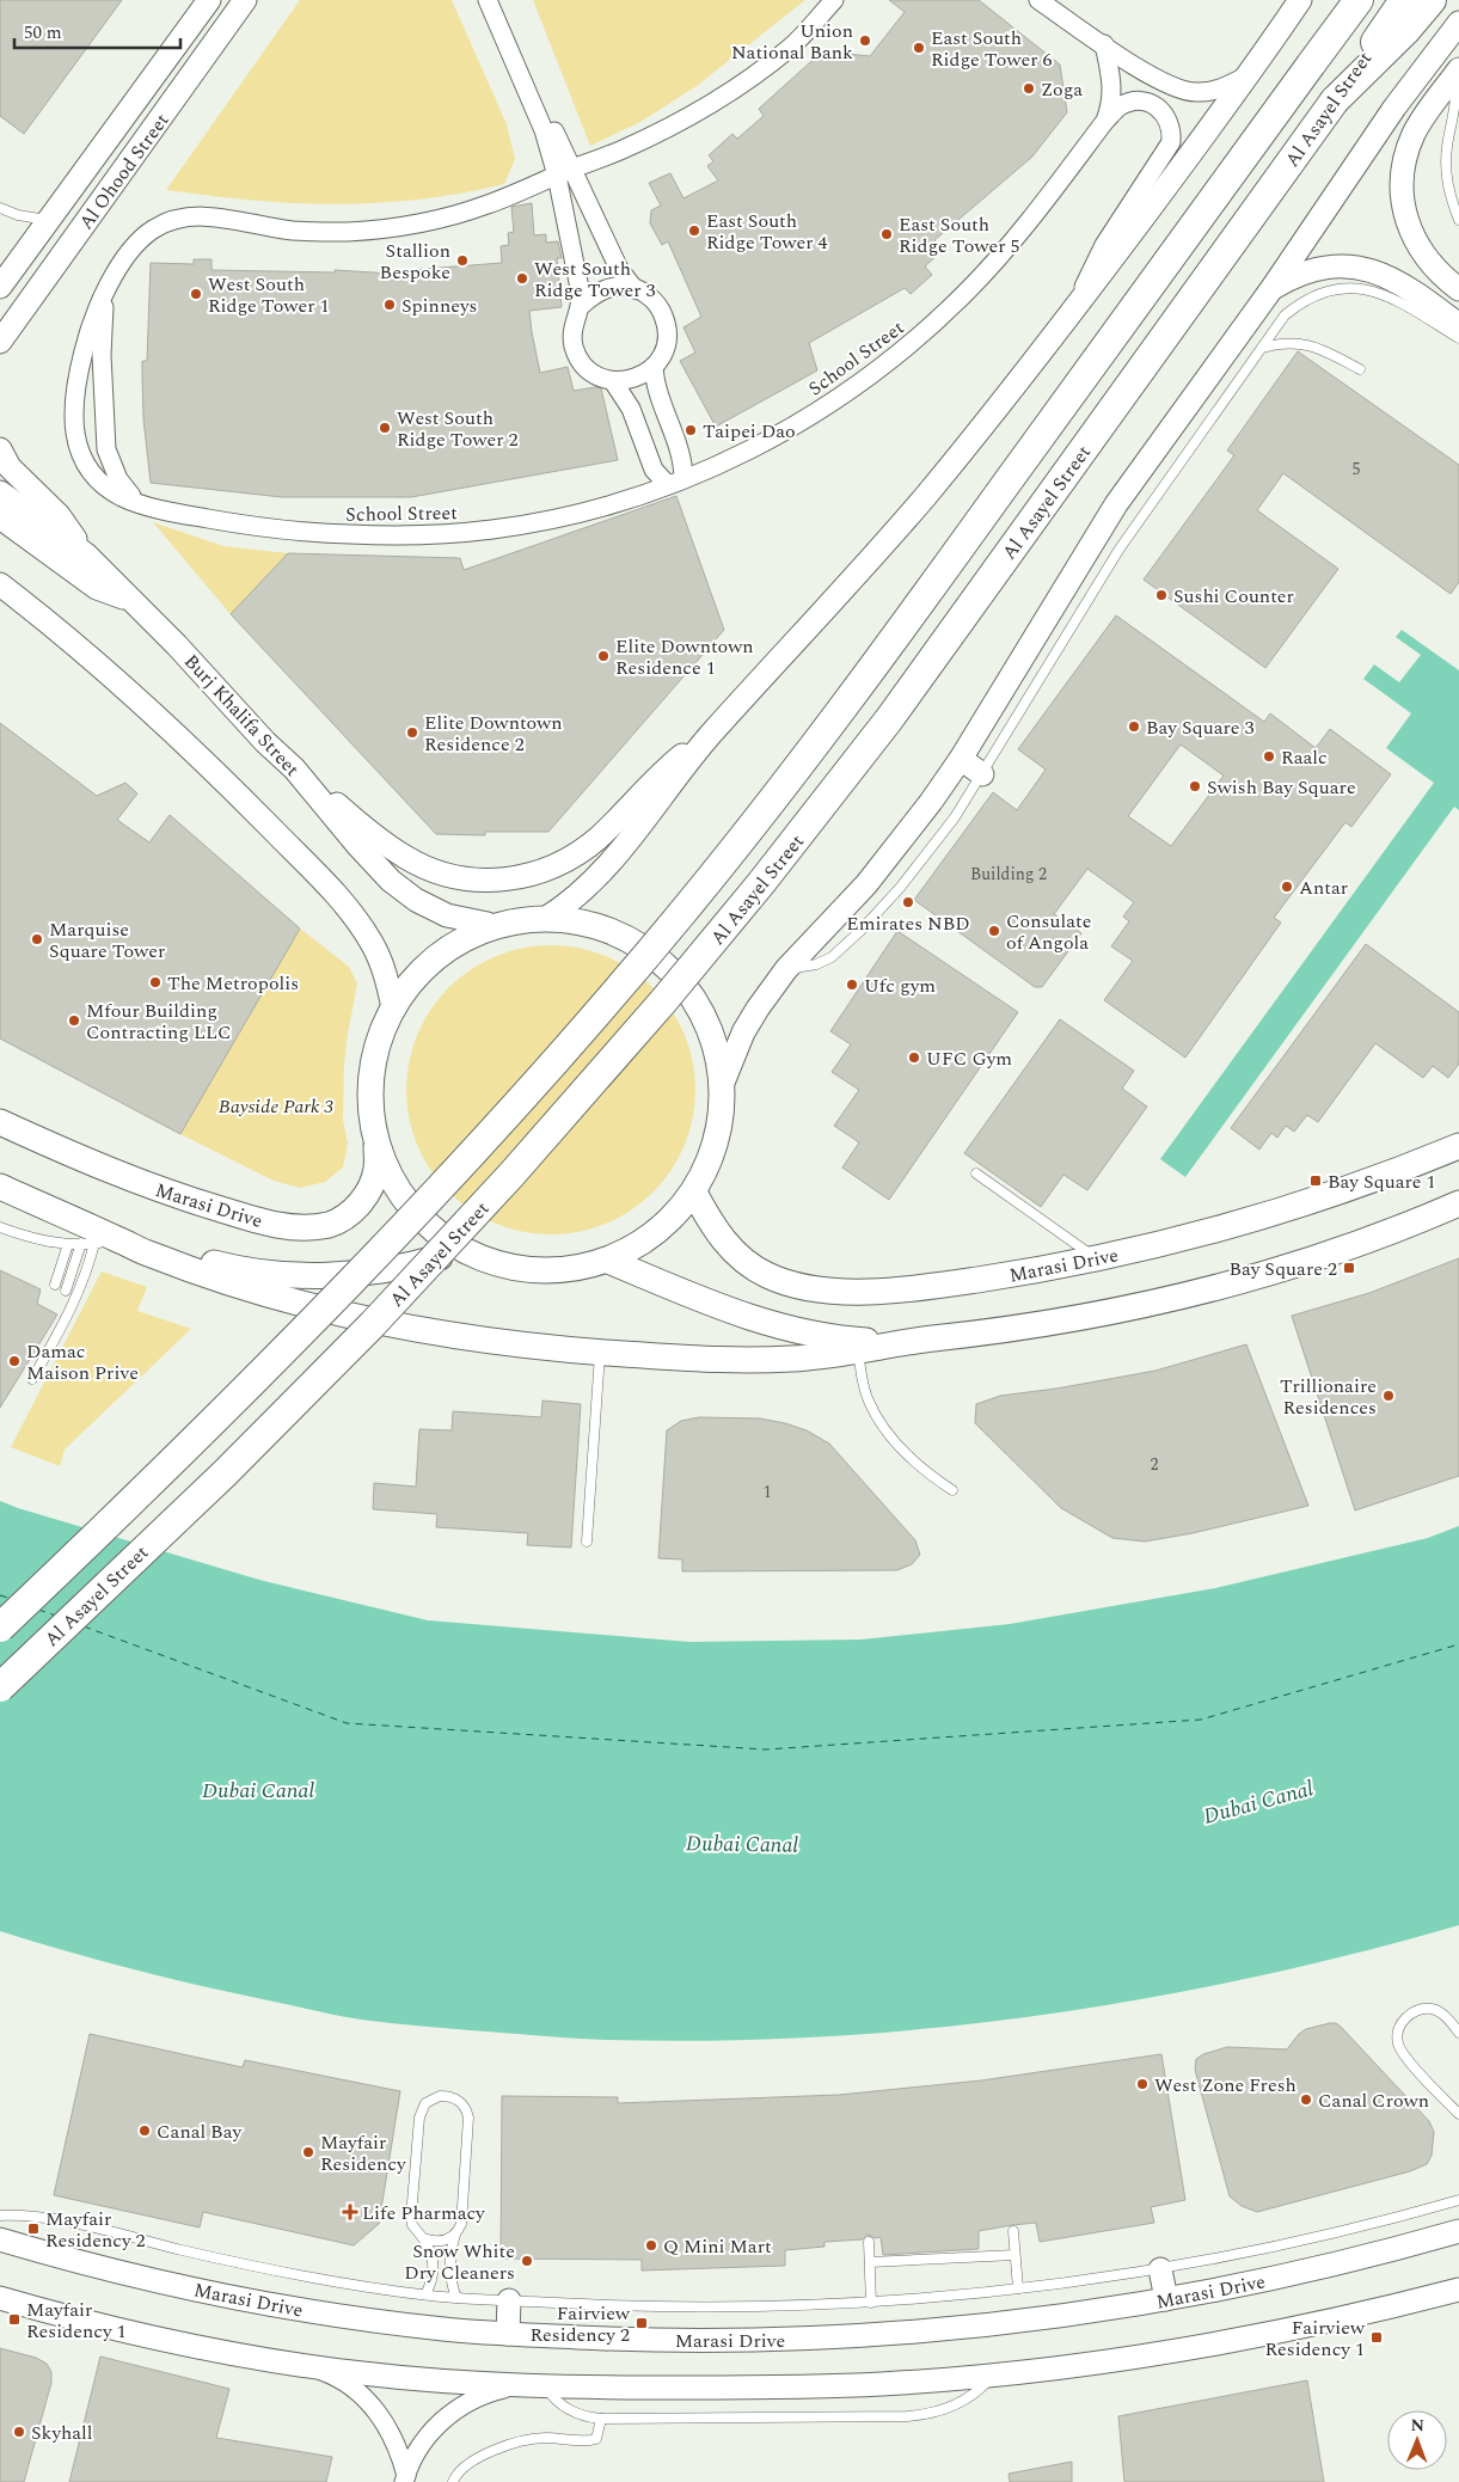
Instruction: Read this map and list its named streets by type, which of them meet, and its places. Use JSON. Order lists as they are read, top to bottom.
{
  "streets": {
    "main road": ["Al Asayel Street", "Marasi Drive"],
    "street": ["Al Ohood Street", "School Street", "Burj Khalifa Street"]
  },
  "water": ["Dubai Canal"],
  "parks": ["Bayside Park 3"],
  "places": {
    "other": [
      "Union National Bank",
      "East South Ridge Tower 6",
      "Zoga",
      "East South Ridge Tower 4",
      "East South Ridge Tower 5",
      "Stallion Bespoke",
      "West South Ridge Tower 3",
      "West South Ridge Tower 1",
      "Spinneys",
      "West South Ridge Tower 2",
      "Taipei Dao",
      "Sushi Counter",
      "Elite Downtown Residence 1",
      "Bay Square 3",
      "Elite Downtown Residence 2",
      "Raalc",
      "Swish Bay Square",
      "Antar",
      "Emirates NBD",
      "Consulate of Angola",
      "Marquise Square Tower",
      "The Metropolis",
      "Ufc gym",
      "Mfour Building Contracting LLC",
      "UFC Gym",
      "Damac Maison Prive",
      "Trillionaire Residences",
      "West Zone Fresh",
      "Canal Crown",
      "Canal Bay",
      "Mayfair Residency",
      "Q Mini Mart",
      "Snow White Dry Cleaners",
      "Skyhall"
    ],
    "transit": [
      "Bay Square 1",
      "Bay Square 2",
      "Mayfair Residency 2",
      "Mayfair Residency 1",
      "Fairview Residency 2",
      "Fairview Residency 1"
    ],
    "health": ["Life Pharmacy"]
  },
  "house_numbers": [
    "5",
    "Building 2",
    "2",
    "1"
  ],
  "scale_bar": "50 m",
  "north": "top"
}
